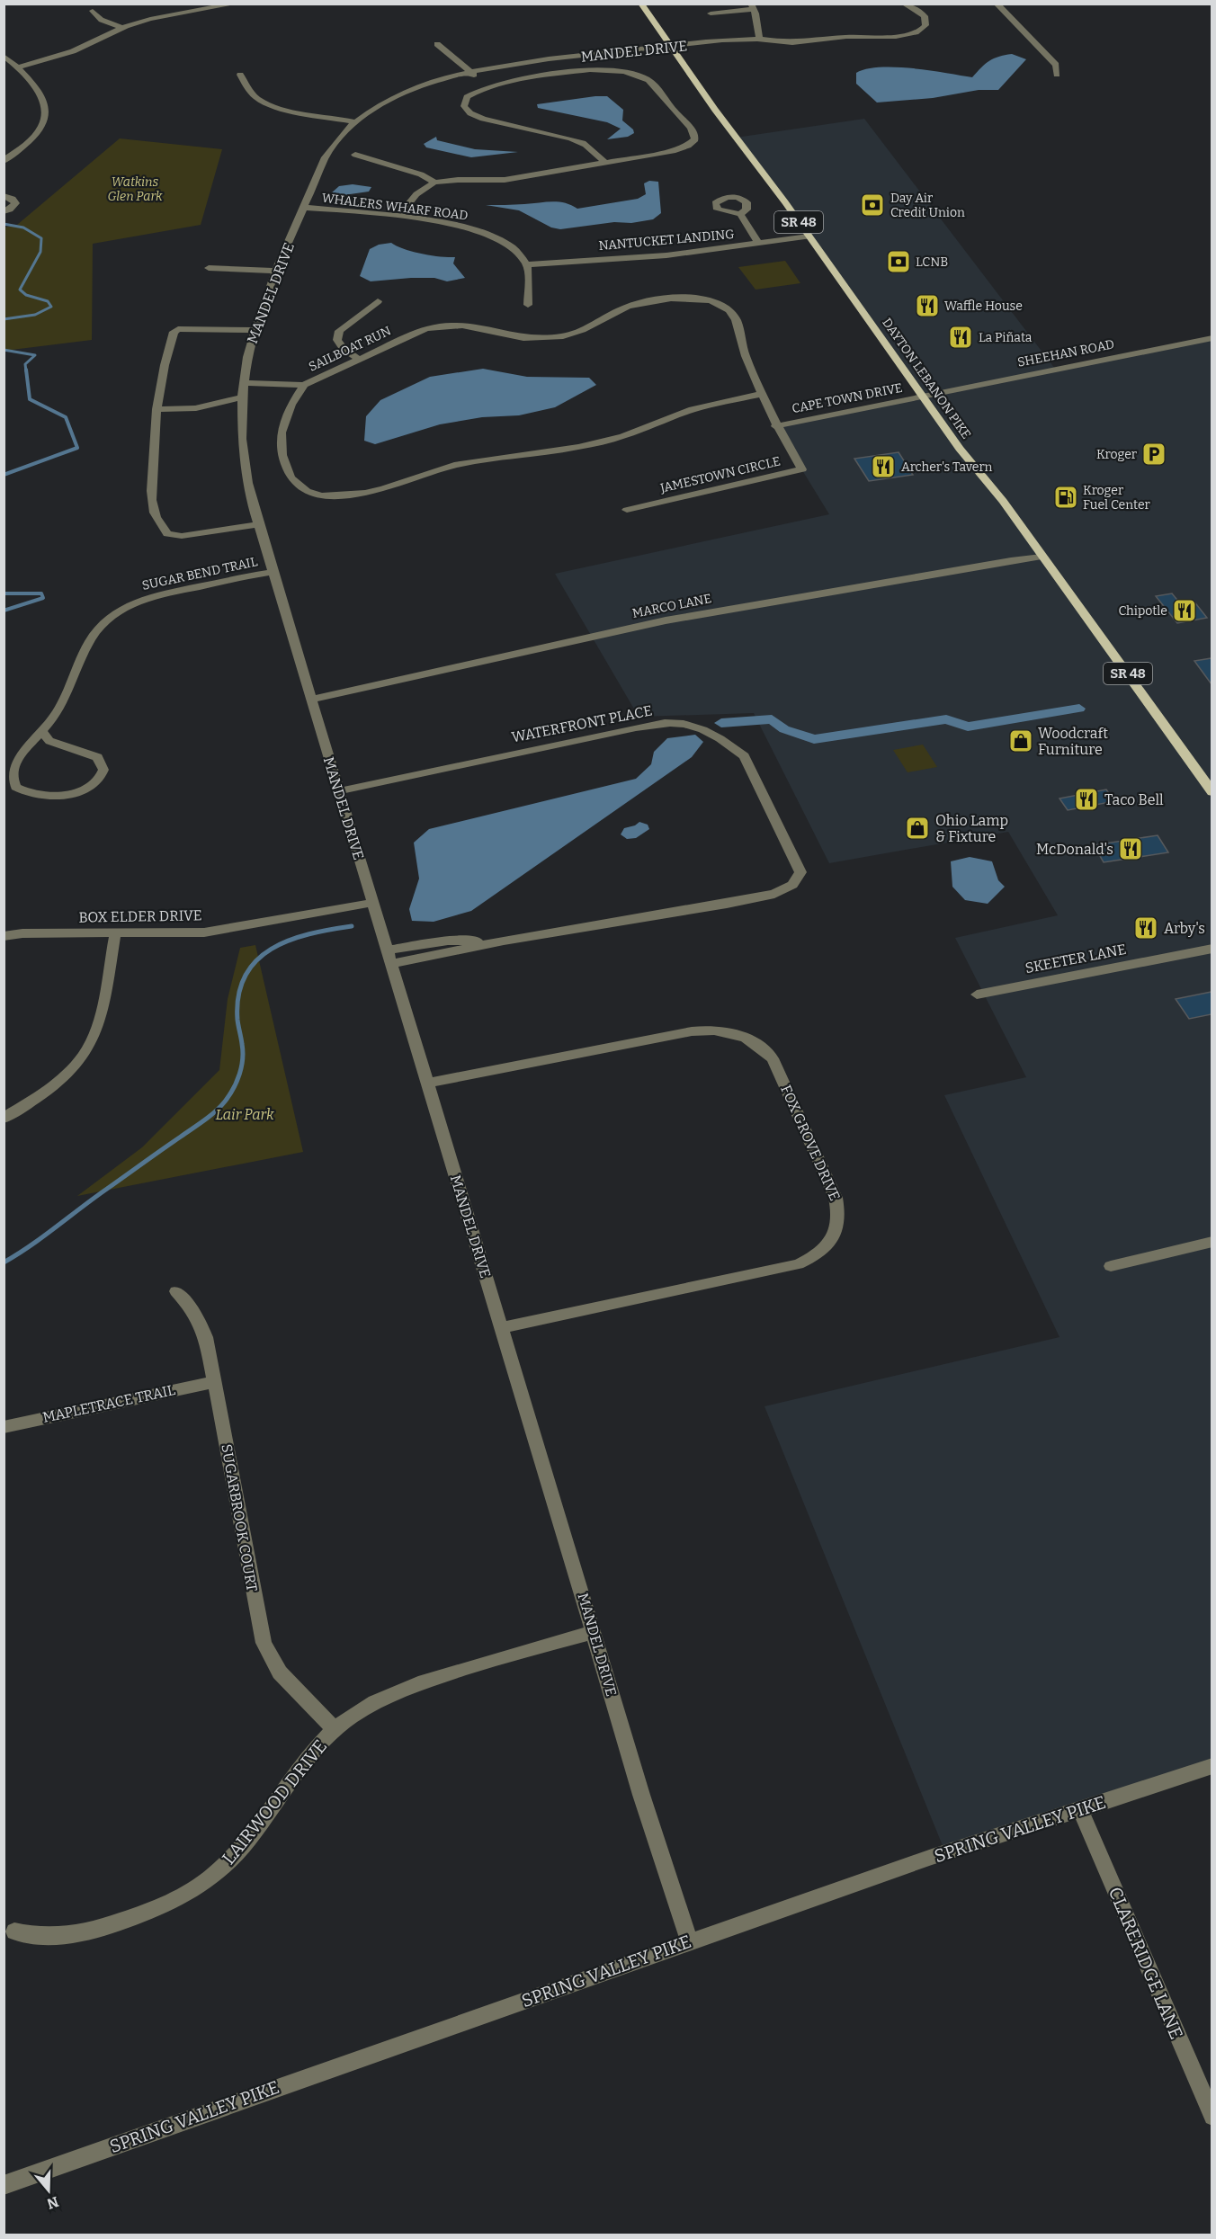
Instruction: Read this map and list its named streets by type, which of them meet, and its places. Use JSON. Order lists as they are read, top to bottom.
{
  "streets": {
    "main road": ["SR 48", "DAYTON LEBANON PIKE"],
    "street": [
      "MANDEL DRIVE",
      "WHALERS WHARF ROAD",
      "NANTUCKET LANDING",
      "SAILBOAT RUN",
      "SHEEHAN ROAD",
      "CAPE TOWN DRIVE",
      "JAMESTOWN CIRCLE",
      "SUGAR BEND TRAIL",
      "MARCO LANE",
      "WATERFRONT PLACE",
      "BOX ELDER DRIVE",
      "SKEETER LANE",
      "FOX GROVE DRIVE",
      "MAPLETRACE TRAIL",
      "SUGARBROOK COURT",
      "LAIRWOOD DRIVE",
      "SPRING VALLEY PIKE",
      "CLARERIDGE LANE"
    ]
  },
  "crossings": [
    ["MANDEL DRIVE", "WHALERS WHARF ROAD"],
    ["MANDEL DRIVE", "DAYTON LEBANON PIKE"],
    ["MANDEL DRIVE", "SUGAR BEND TRAIL"],
    ["MANDEL DRIVE", "MARCO LANE"],
    ["MANDEL DRIVE", "WATERFRONT PLACE"],
    ["MANDEL DRIVE", "BOX ELDER DRIVE"],
    ["MANDEL DRIVE", "FOX GROVE DRIVE"],
    ["MANDEL DRIVE", "LAIRWOOD DRIVE"],
    ["MANDEL DRIVE", "SPRING VALLEY PIKE"],
    ["WHALERS WHARF ROAD", "NANTUCKET LANDING"],
    ["NANTUCKET LANDING", "DAYTON LEBANON PIKE"],
    ["SAILBOAT RUN", "CAPE TOWN DRIVE"],
    ["SAILBOAT RUN", "JAMESTOWN CIRCLE"],
    ["SHEEHAN ROAD", "DAYTON LEBANON PIKE"],
    ["SHEEHAN ROAD", "CAPE TOWN DRIVE"],
    ["DAYTON LEBANON PIKE", "CAPE TOWN DRIVE"],
    ["DAYTON LEBANON PIKE", "MARCO LANE"],
    ["CAPE TOWN DRIVE", "JAMESTOWN CIRCLE"],
    ["MAPLETRACE TRAIL", "SUGARBROOK COURT"],
    ["SUGARBROOK COURT", "LAIRWOOD DRIVE"],
    ["SPRING VALLEY PIKE", "CLARERIDGE LANE"]
  ],
  "parks": ["Watkins Glen Park", "Lair Park"],
  "places": {
    "bank": ["Day Air Credit Union", "LCNB"],
    "restaurant": [
      "Waffle House",
      "La Piñata",
      "Archer's Tavern",
      "Chipotle",
      "Taco Bell",
      "McDonald's",
      "Arby's"
    ],
    "parking": ["Kroger"],
    "fuel station": ["Kroger Fuel Center"],
    "shop": ["Woodcraft Furniture", "Ohio Lamp & Fixture"]
  },
  "north": "bottom"
}
